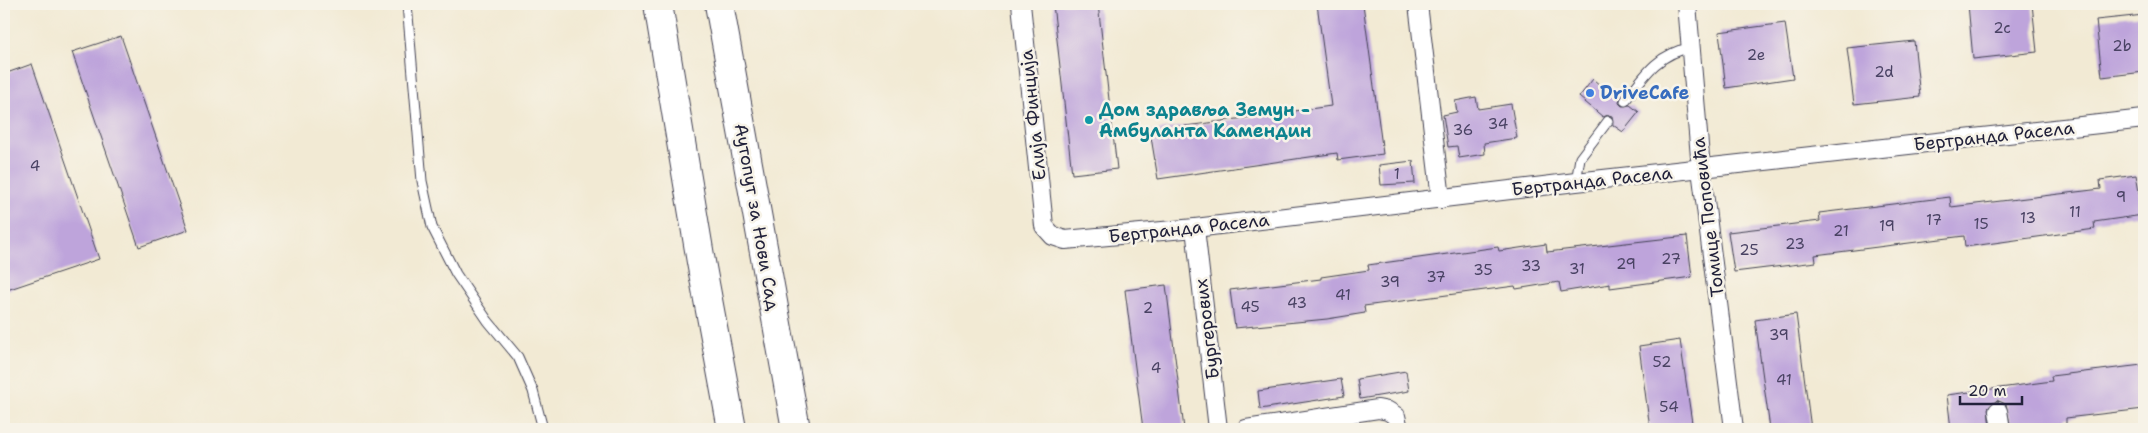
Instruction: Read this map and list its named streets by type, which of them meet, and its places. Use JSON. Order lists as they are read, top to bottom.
{
  "streets": {
    "main road": ["Аутопут за Нови Сад"],
    "street": [
      "Елија Финција",
      "Бертранда Расела",
      "Томице Поповића",
      "Бургерових"
    ]
  },
  "crossings": [
    ["Елија Финција", "Бертранда Расела"],
    ["Бертранда Расела", "Томице Поповића"],
    ["Бертранда Расела", "Бургерових"]
  ],
  "places": ["DriveCafe", "Дом здравља Земун - Амбуланта Камендин"],
  "house_numbers": [
    "2c",
    "2b",
    "2e",
    "2d",
    "34",
    "36",
    "4",
    "1",
    "9",
    "11",
    "13",
    "17",
    "15",
    "19",
    "21",
    "23",
    "25",
    "27",
    "29",
    "33",
    "31",
    "35",
    "37",
    "39",
    "41",
    "43",
    "45",
    "2",
    "39",
    "52",
    "4",
    "41",
    "54"
  ],
  "scale_bar": "20 m"
}
